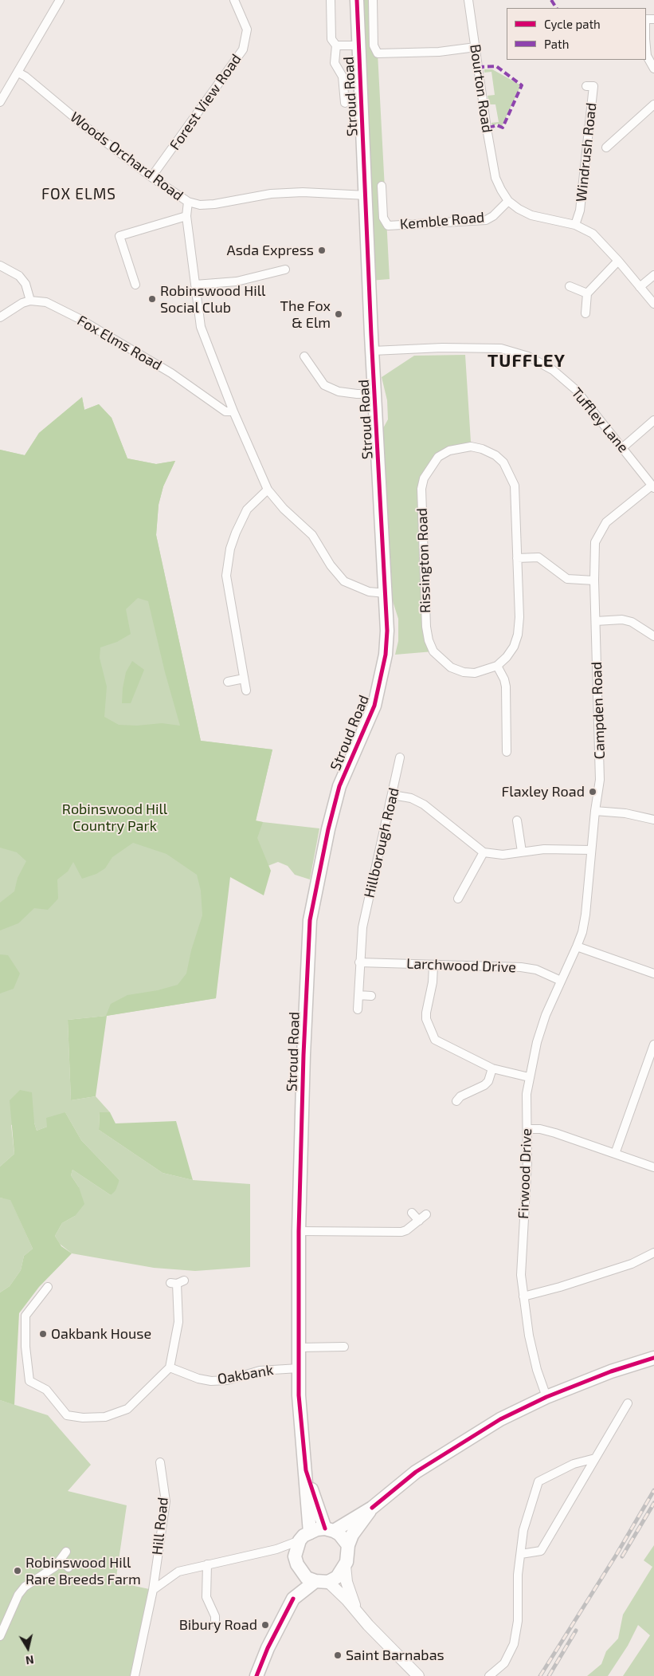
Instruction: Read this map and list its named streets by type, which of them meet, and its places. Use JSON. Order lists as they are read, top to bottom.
{
  "streets": {
    "main road": ["Stroud Road"],
    "street": [
      "Bourton Road",
      "Forest View Road",
      "Windrush Road",
      "Woods Orchard Road",
      "Kemble Road",
      "Fox Elms Road",
      "Tuffley Lane",
      "Rissington Road",
      "Campden Road",
      "Hillborough Road",
      "Larchwood Drive",
      "Firwood Drive",
      "Oakbank",
      "Hill Road"
    ]
  },
  "crossings": [
    ["Bourton Road", "Kemble Road"],
    ["Stroud Road", "Woods Orchard Road"],
    ["Stroud Road", "Tuffley Lane"],
    ["Stroud Road", "Oakbank"],
    ["Forest View Road", "Woods Orchard Road"],
    ["Tuffley Lane", "Campden Road"],
    ["Campden Road", "Firwood Drive"],
    ["Hillborough Road", "Larchwood Drive"],
    ["Larchwood Drive", "Firwood Drive"]
  ],
  "districts": ["FOX ELMS", "TUFFLEY"],
  "parks": ["Robinswood Hill Country Park"],
  "places": [
    "Asda Express",
    "Robinswood Hill Social Club",
    "The Fox & Elm",
    "Flaxley Road",
    "Oakbank House",
    "Robinswood Hill Rare Breeds Farm",
    "Bibury Road",
    "Saint Barnabas"
  ],
  "legend": ["Cycle path", "Path"],
  "north": "bottom"
}
